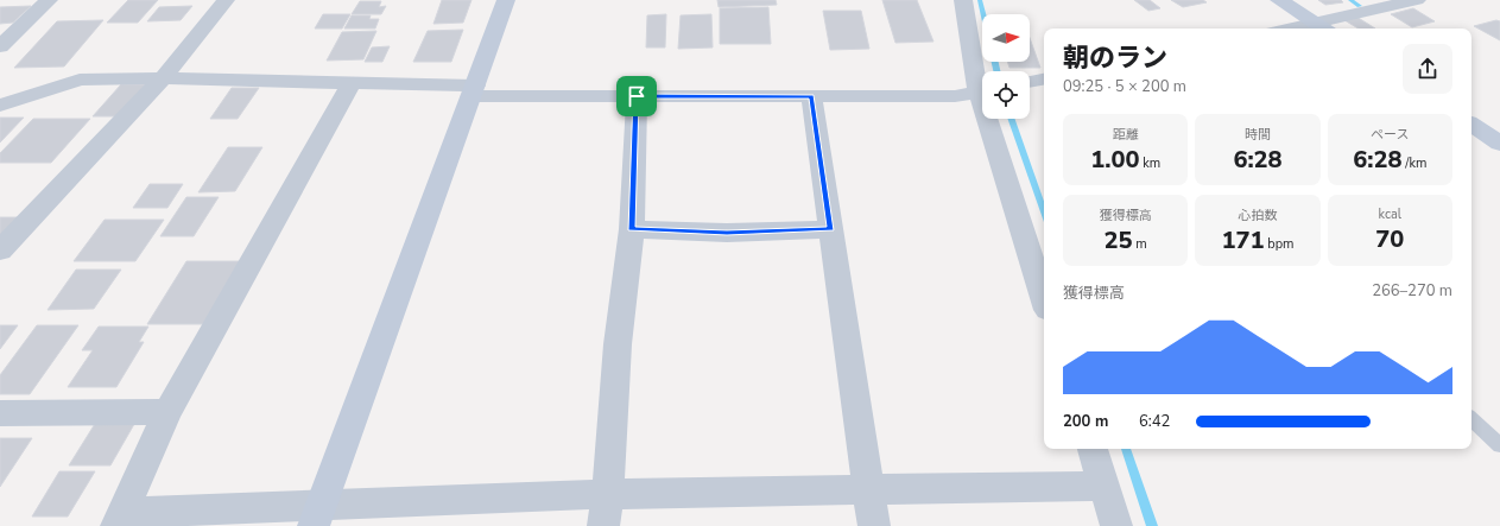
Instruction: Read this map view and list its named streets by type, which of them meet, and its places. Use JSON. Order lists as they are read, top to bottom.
{
  "north": "right",
  "page": {
    "heading": ["朝のラン", "09:25 · 5 × 200 m"],
    "stats": [
      ["距離", "1.00 km"],
      ["時間", "6:28"],
      ["ペース", "6:28 /km"],
      ["獲得標高", "25 m"],
      ["心拍数", "171 bpm"],
      ["kcal", "70"]
    ],
    "chart": ["獲得標高", "266–270 m"],
    "list": [
      {
        "name": "200 m",
        "note": "6:42"
      }
    ]
  }
}
